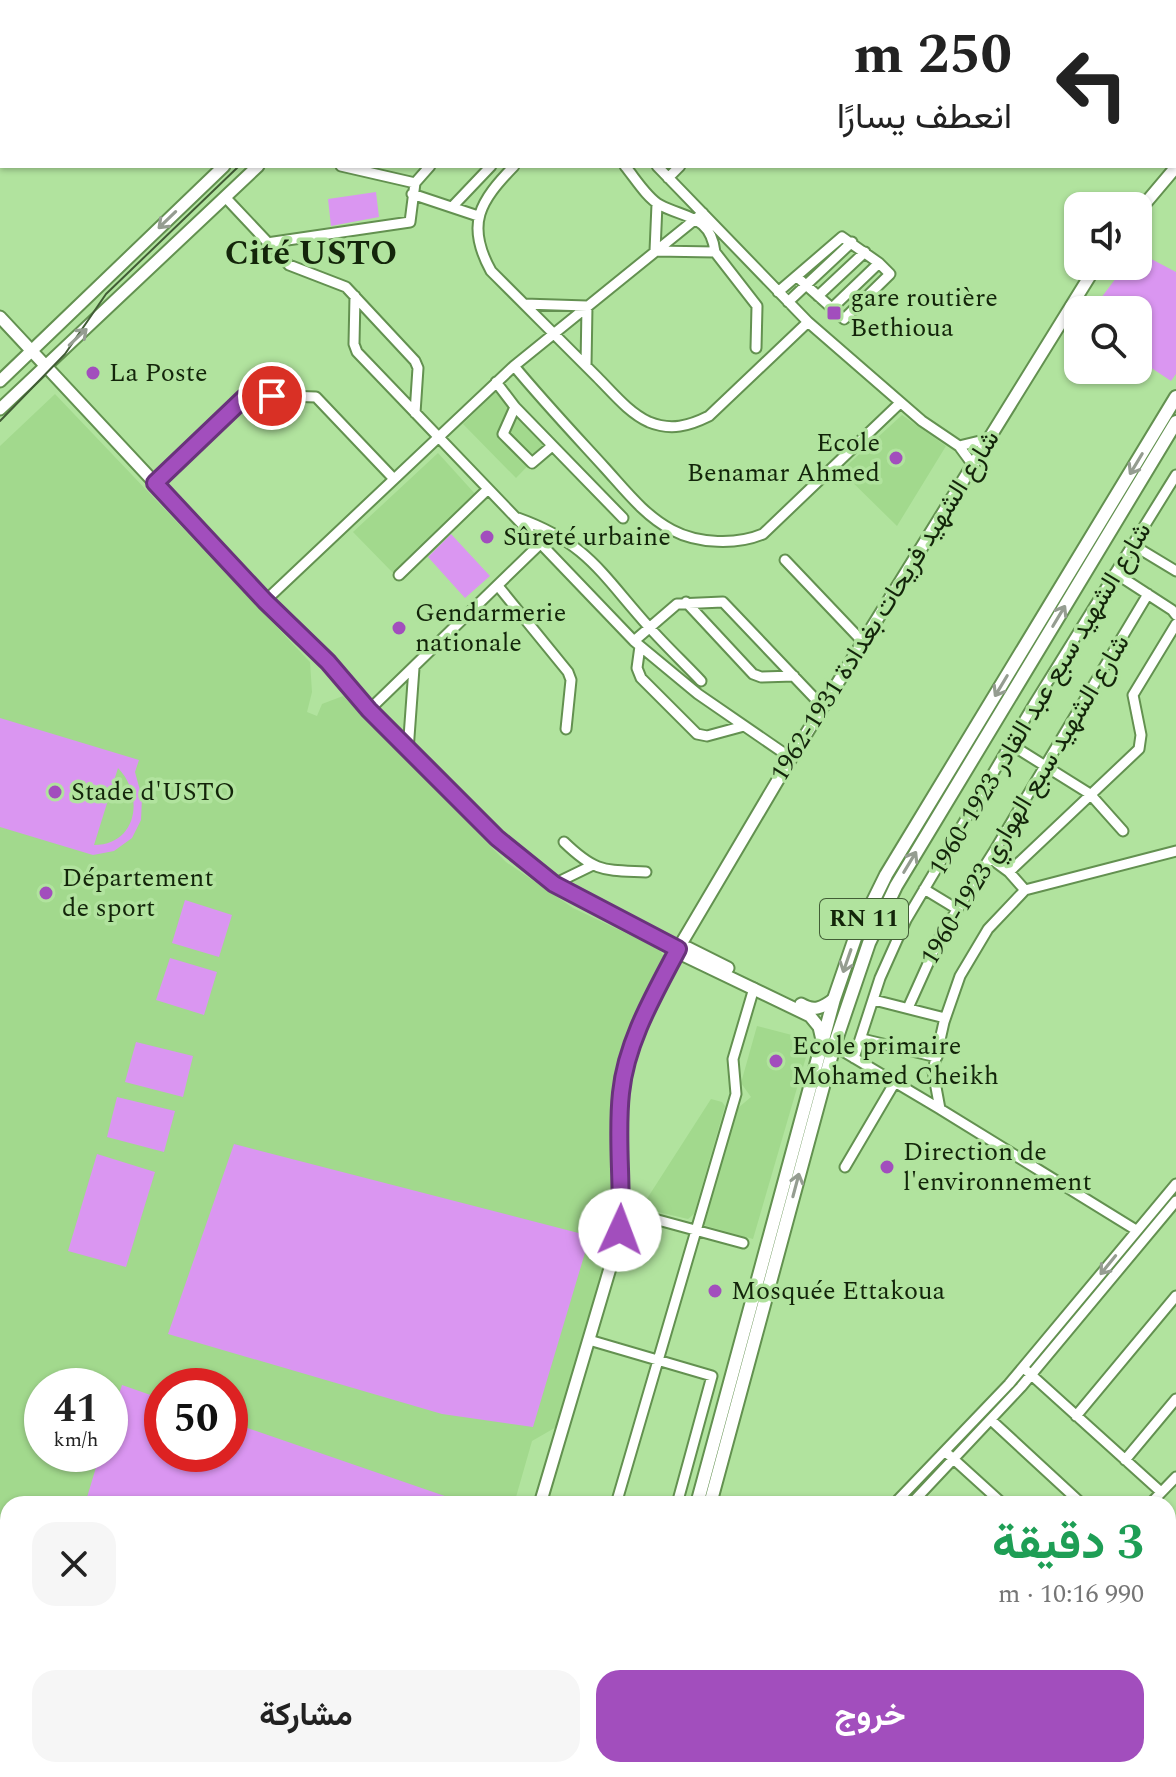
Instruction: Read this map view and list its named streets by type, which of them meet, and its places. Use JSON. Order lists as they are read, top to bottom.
{
  "streets": {
    "highway": ["RN 11"],
    "main road": ["شارع الشهيد فريحات بغدادة 1931-1962"],
    "street": ["شارع الشهيد سبع عبد القادر 1923-1960", "شارع الشهيد سبع الهواري 1923-1960"]
  },
  "districts": ["Cité USTO"],
  "places": {
    "transit": ["gare routière Bethioua"],
    "other": [
      "La Poste",
      "Ecole Benamar Ahmed",
      "Sûreté urbaine",
      "Gendarmerie nationale",
      "Stade d'USTO",
      "Département de sport",
      "Ecole primaire Mohamed Cheikh",
      "Direction de l'environnement",
      "Mosquée Ettakoua"
    ]
  },
  "page": {
    "turn": ["250 m", "انعطف يسارًا"],
    "speed": "41 km/h",
    "limit": "50",
    "heading": ["3 دقيقة", "990 m · 10:16"],
    "buttons": ["خروج", "مشاركة"]
  }
}
